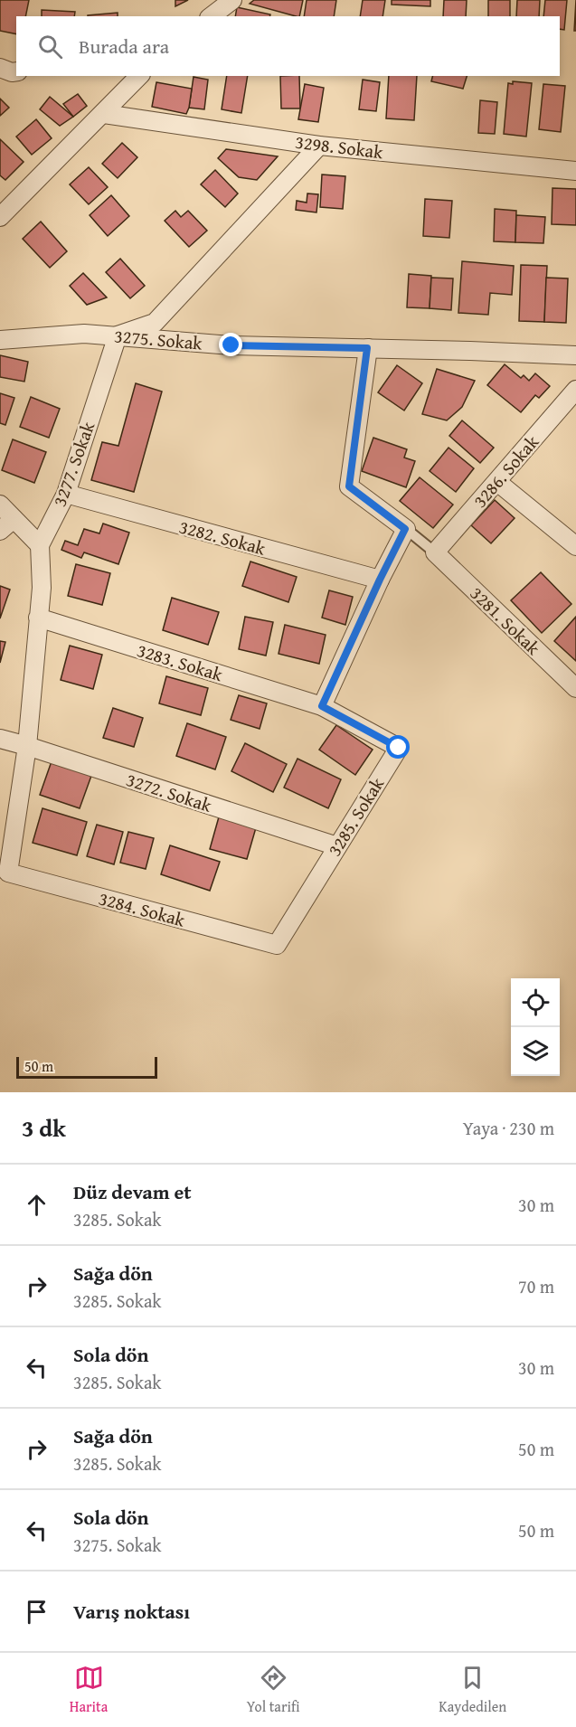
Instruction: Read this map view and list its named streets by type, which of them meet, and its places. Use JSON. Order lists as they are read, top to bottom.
{
  "streets": {
    "street": [
      "3298. Sokak",
      "3275. Sokak",
      "3277. Sokak",
      "3286. Sokak",
      "3282. Sokak",
      "3281. Sokak",
      "3283. Sokak",
      "3272. Sokak",
      "3285. Sokak",
      "3284. Sokak"
    ]
  },
  "crossings": [
    ["3275. Sokak", "3277. Sokak"],
    ["3277. Sokak", "3282. Sokak"],
    ["3277. Sokak", "3283. Sokak"],
    ["3277. Sokak", "3272. Sokak"],
    ["3277. Sokak", "3284. Sokak"],
    ["3286. Sokak", "3281. Sokak"],
    ["3283. Sokak", "3285. Sokak"],
    ["3272. Sokak", "3285. Sokak"],
    ["3285. Sokak", "3284. Sokak"]
  ],
  "scale_bar": "50 m",
  "page": {
    "search": "Burada ara",
    "scale": "50 m",
    "heading": ["3 dk", "Yaya · 230 m"],
    "list": [
      ["Düz devam et", "3285. Sokak", "30 m"],
      ["Sağa dön", "3285. Sokak", "70 m"],
      ["Sola dön", "3285. Sokak", "30 m"],
      ["Sağa dön", "3285. Sokak", "50 m"],
      ["Sola dön", "3275. Sokak", "50 m"],
      "Varış noktası"
    ],
    "nav": ["Harita", "Yol tarifi", "Kaydedilen"]
  }
}
